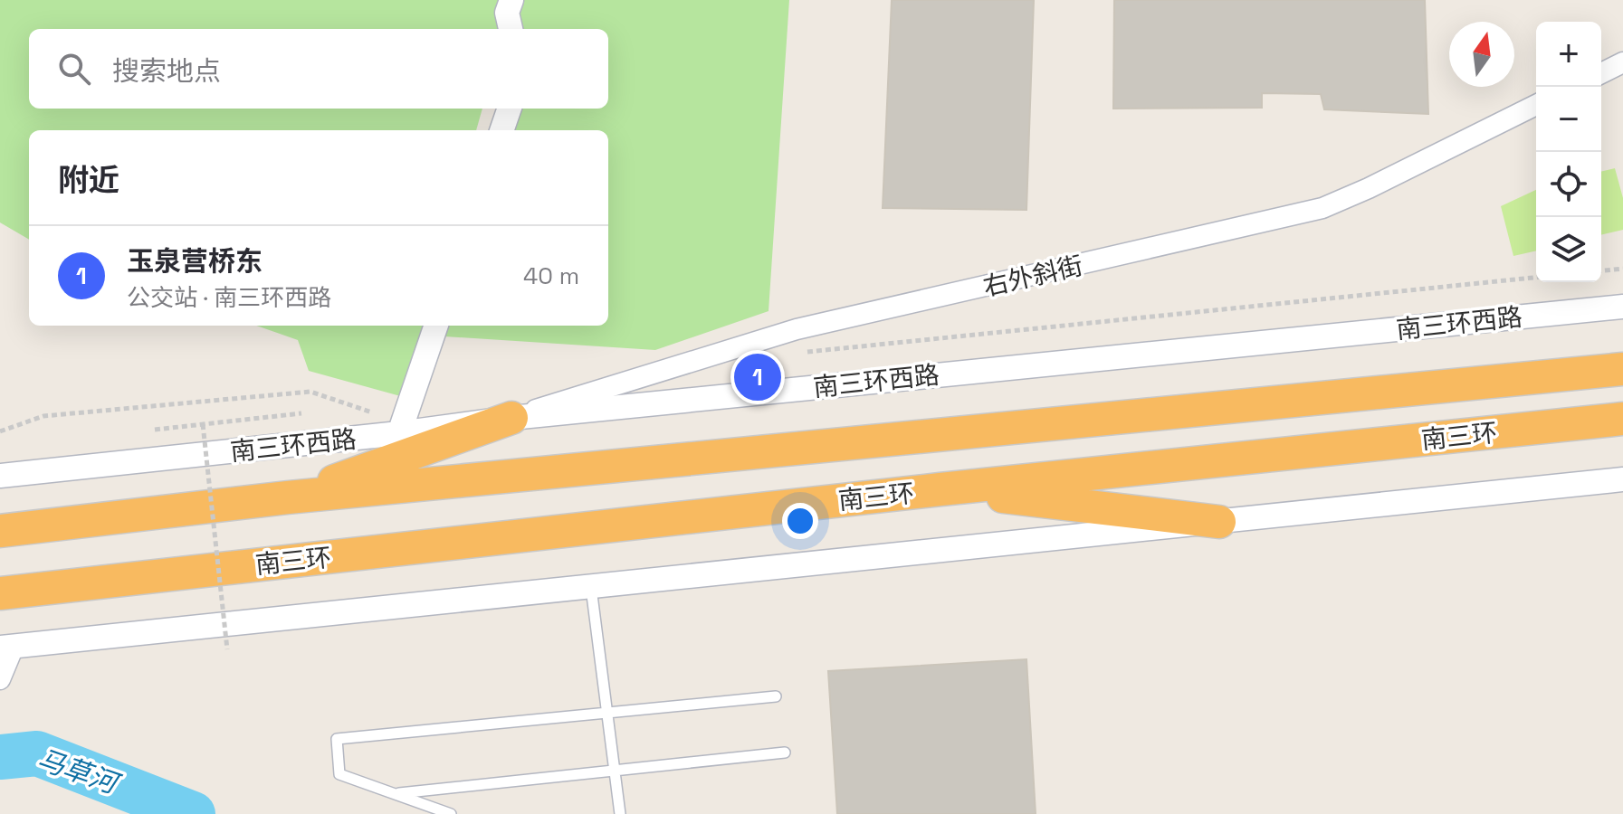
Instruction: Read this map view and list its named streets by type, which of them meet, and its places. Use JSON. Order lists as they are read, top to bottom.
{
  "streets": {
    "highway": ["南三环"],
    "street": ["右外斜街", "南三环西路"]
  },
  "crossings": [
    ["右外斜街", "南三环西路"]
  ],
  "water": ["马草河"],
  "north": "top",
  "page": {
    "map_buttons": ["+", "−"],
    "search": "搜索地点",
    "heading": "附近",
    "list": [
      {
        "mark": "1",
        "name": "玉泉营桥东",
        "note": "公交站 · 南三环西路",
        "value": "40 m"
      }
    ],
    "pins": "1"
  }
}
